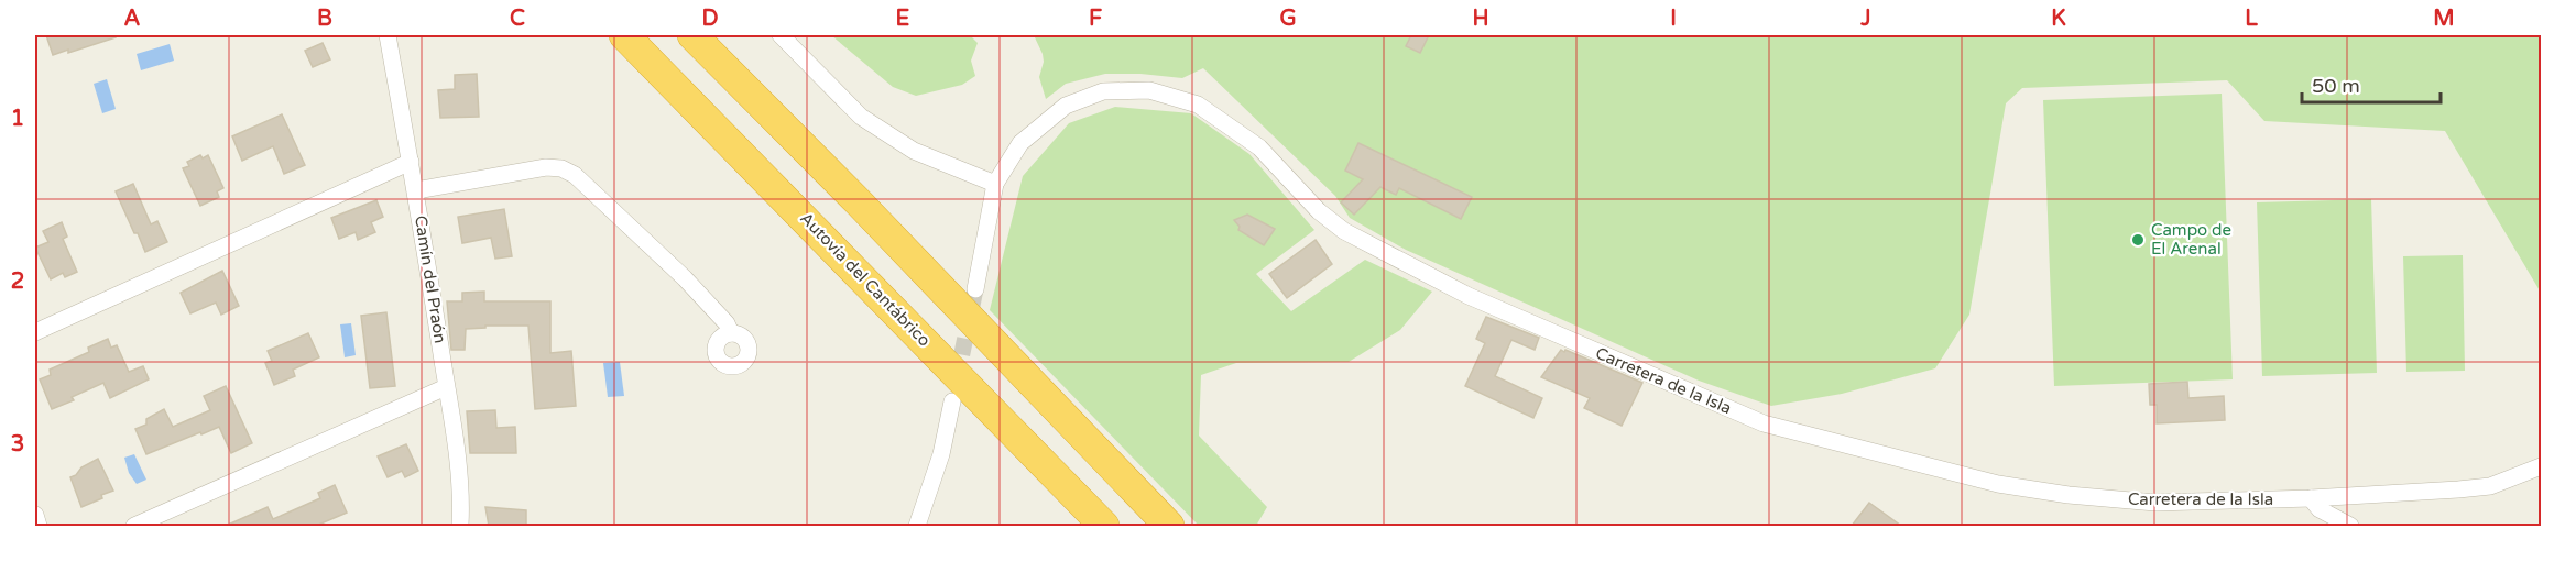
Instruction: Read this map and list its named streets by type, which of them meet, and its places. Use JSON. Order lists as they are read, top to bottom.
{
  "streets": {
    "highway": ["Autovía del Cantábrico"],
    "street": ["Camín del Praón", "Carretera de la Isla"]
  },
  "places": ["Campo de El Arenal"],
  "scale_bar": "50 m",
  "grid": {
    "columns": [
      "A",
      "B",
      "C",
      "D",
      "E",
      "F",
      "G",
      "H",
      "I",
      "J",
      "K",
      "L",
      "M"
    ],
    "rows": ["1", "2", "3"]
  }
}
